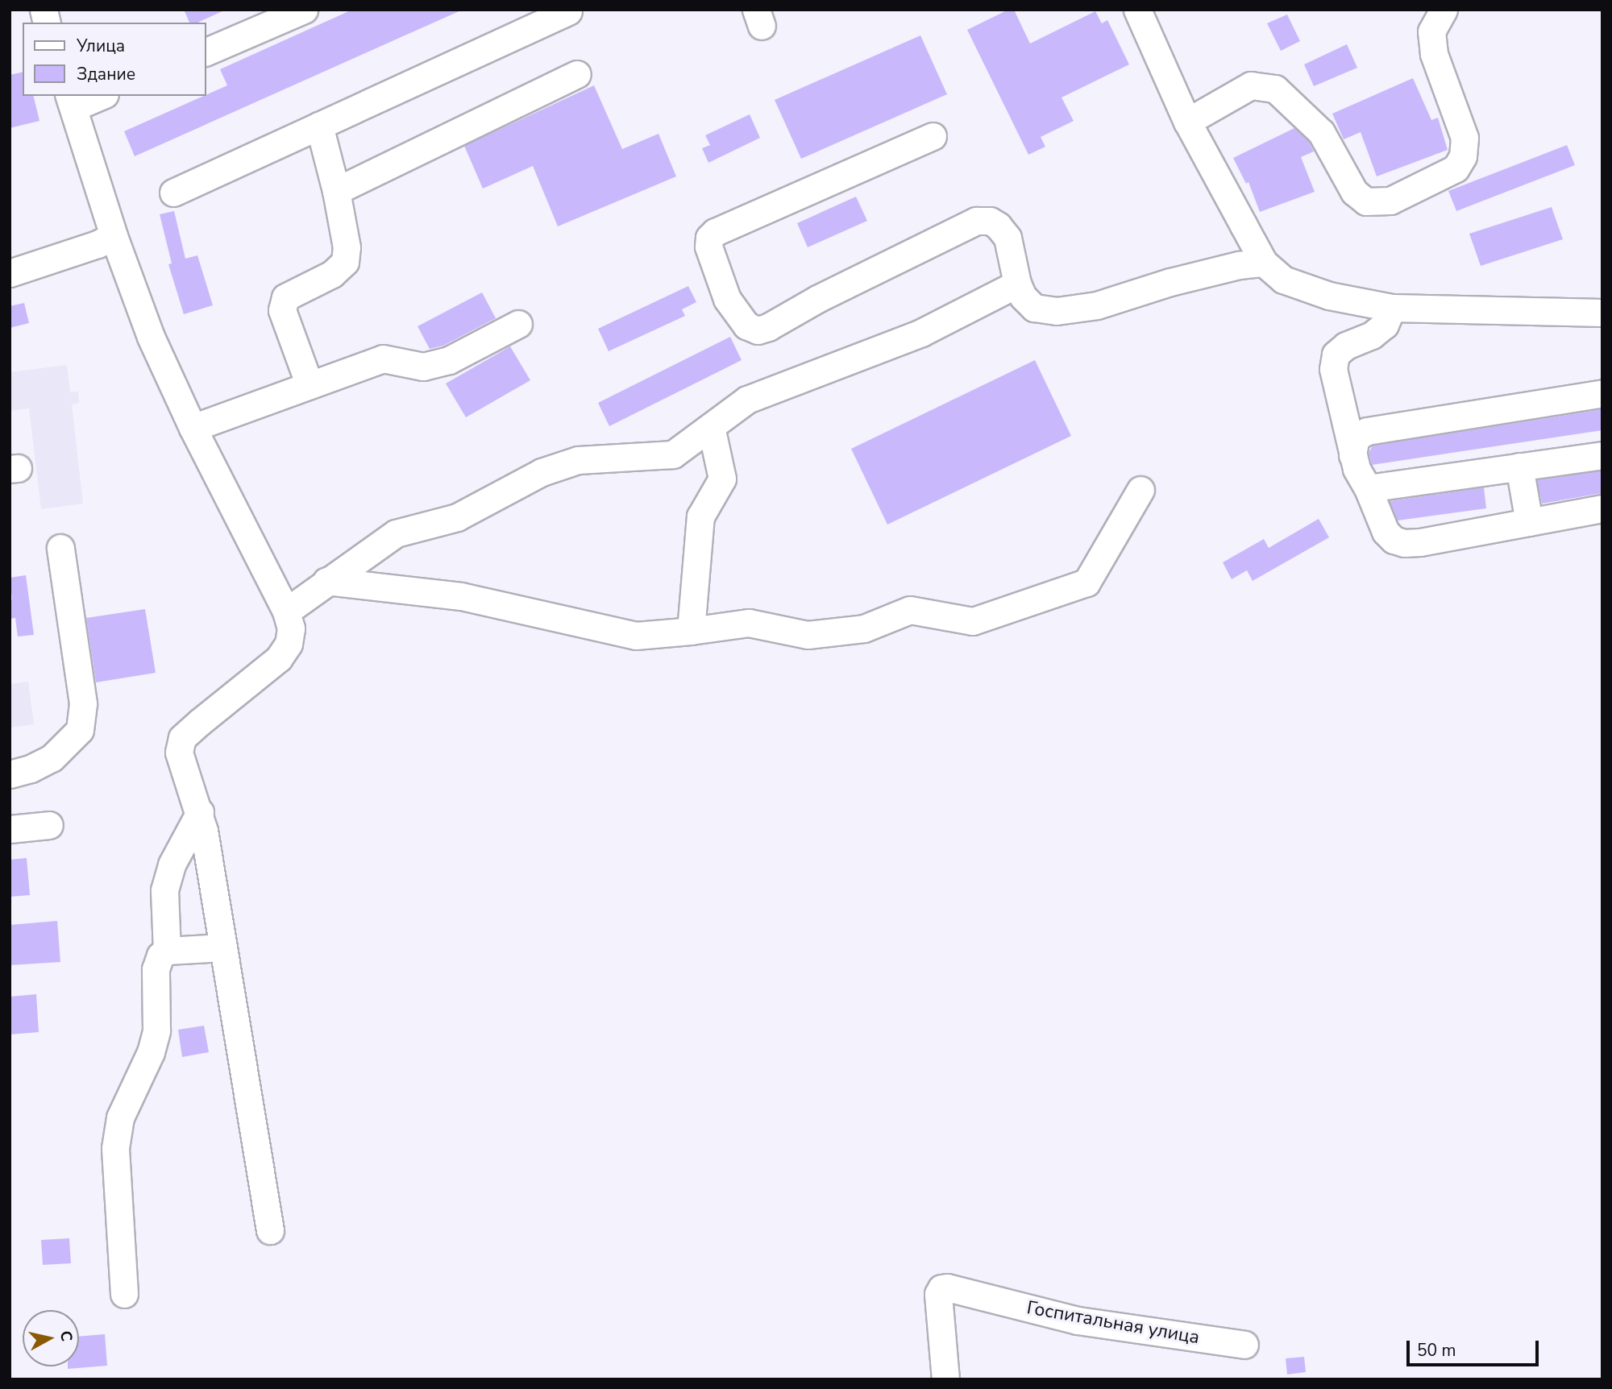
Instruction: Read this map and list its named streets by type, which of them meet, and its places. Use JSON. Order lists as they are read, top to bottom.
{
  "streets": {
    "street": ["Госпитальная улица"]
  },
  "legend": ["Улица", "Здание"],
  "scale_bar": "50 m",
  "north": "right"
}
